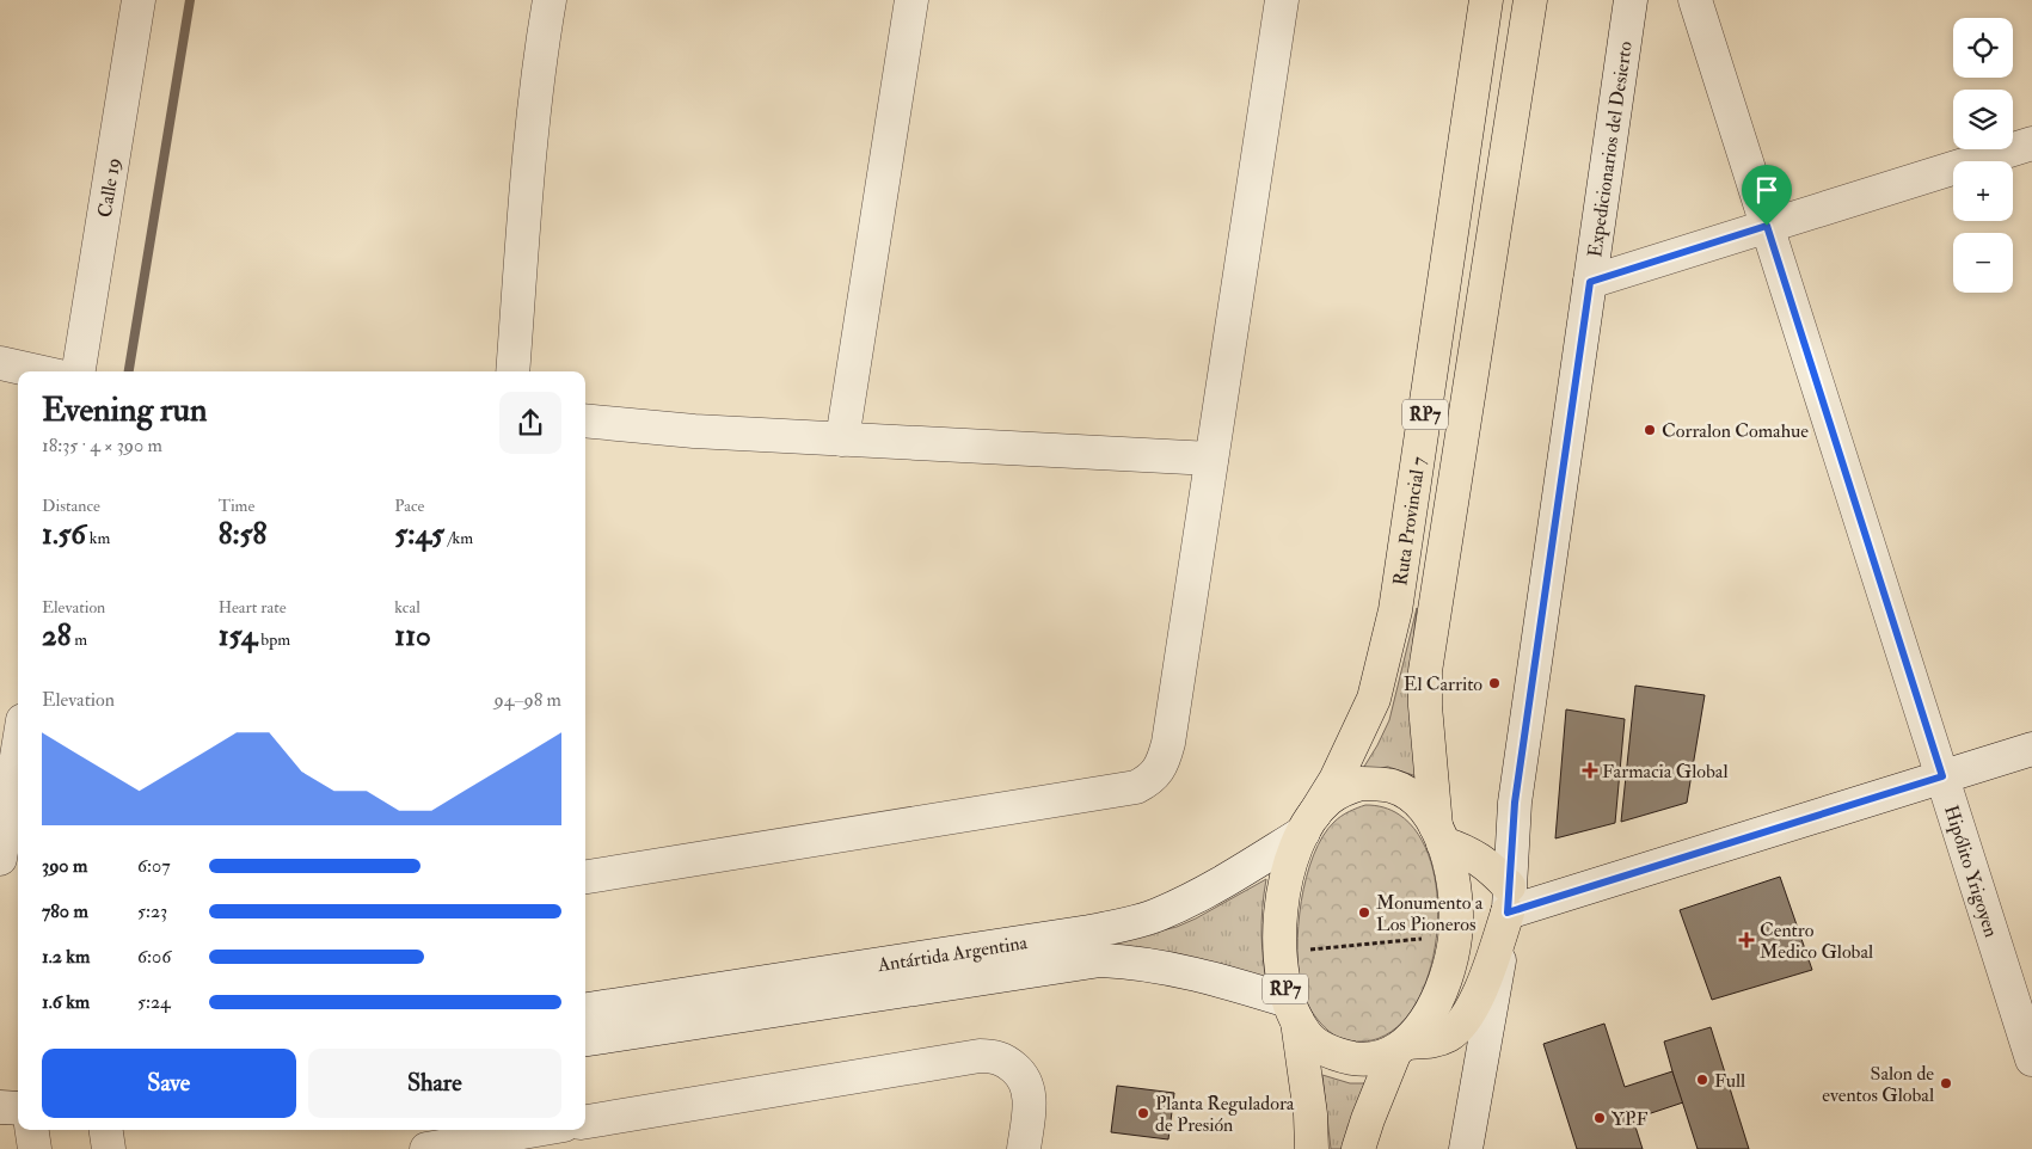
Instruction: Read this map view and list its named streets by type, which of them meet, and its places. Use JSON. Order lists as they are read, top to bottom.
{
  "streets": {
    "highway": ["RP7", "Ruta Provincial 7"],
    "street": [
      "Expedicionarios del Desierto",
      "Calle 19",
      "Hipólito Yrigoyen",
      "Antártida Argentina"
    ]
  },
  "crossings": [
    ["RP7", "Ruta Provincial 7"],
    ["RP7", "Antártida Argentina"],
    ["Ruta Provincial 7", "Antártida Argentina"]
  ],
  "places": {
    "other": [
      "Corralon Comahue",
      "El Carrito",
      "Monumento a Los Pioneros",
      "Full",
      "Salon de eventos Global",
      "Planta Reguladora de Presión",
      "YPF"
    ],
    "health": ["Farmacia Global", "Centro Medico Global"]
  },
  "page": {
    "map_buttons": ["+", "−"],
    "heading": ["Evening run", "18:35 · 4 × 390 m"],
    "stats": [
      ["Distance", "1.56 km"],
      ["Time", "8:58"],
      ["Pace", "5:45 /km"],
      ["Elevation", "28 m"],
      ["Heart rate", "154 bpm"],
      ["kcal", "110"]
    ],
    "chart": ["Elevation", "94–98 m"],
    "list": [
      {
        "name": "390 m",
        "note": "6:07"
      },
      {
        "name": "780 m",
        "note": "5:23"
      },
      {
        "name": "1.2 km",
        "note": "6:06"
      },
      {
        "name": "1.6 km",
        "note": "5:24"
      }
    ],
    "buttons": ["Save", "Share"]
  }
}
